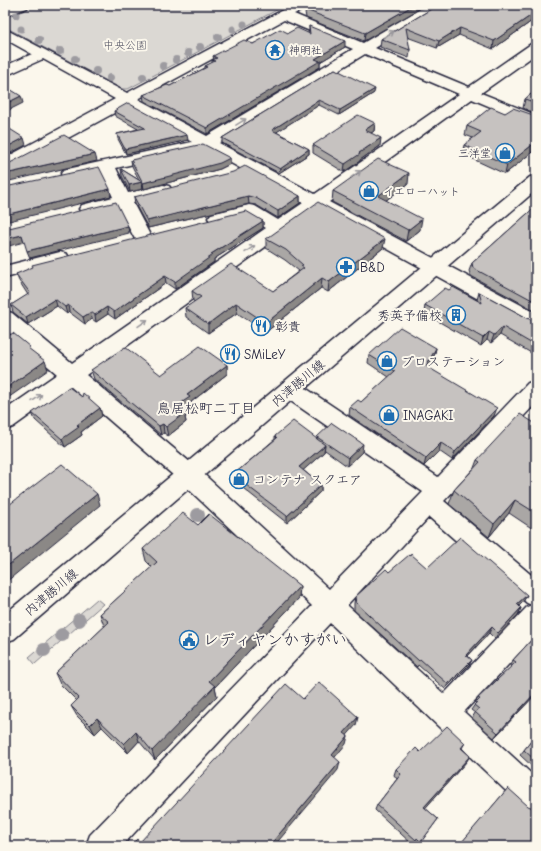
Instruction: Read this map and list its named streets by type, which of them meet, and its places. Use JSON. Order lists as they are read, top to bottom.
{
  "streets": {
    "street": ["内津勝川線"]
  },
  "districts": ["鳥居松町二丁目"],
  "parks": ["中央公園"],
  "places": {
    "temple": ["神明社"],
    "shop": [
      "三洋堂",
      "イエローハット",
      "プロステーション",
      "INAGAKI",
      "コンテナ スクエア"
    ],
    "pharmacy": ["B&D"],
    "building": ["秀英予備校"],
    "restaurant": ["彰貴", "SMiLeY"],
    "public building": ["レディヤンかすがい"]
  }
}
